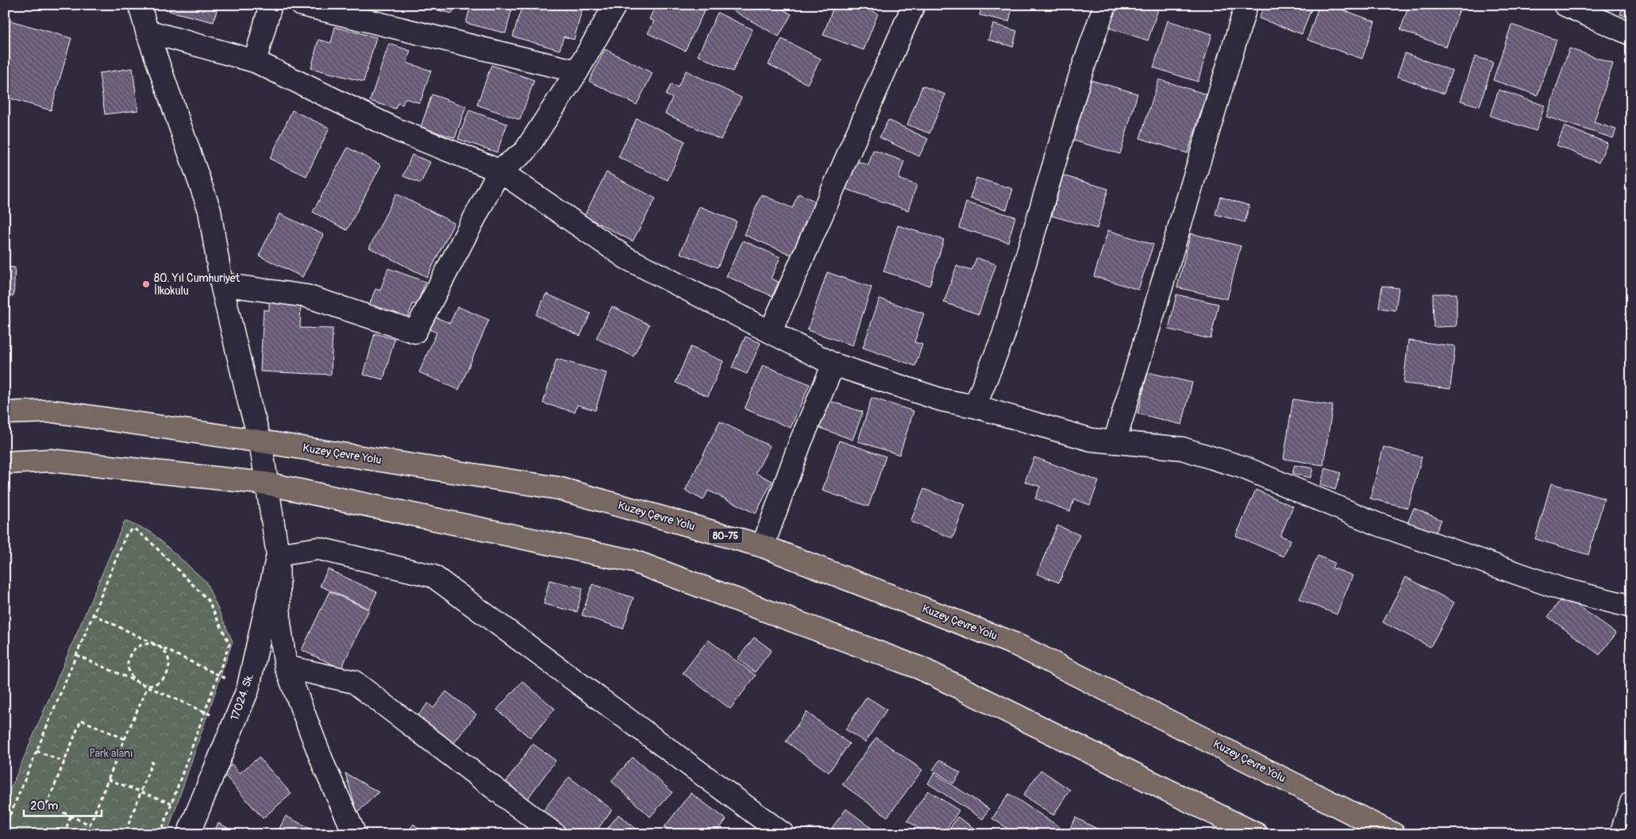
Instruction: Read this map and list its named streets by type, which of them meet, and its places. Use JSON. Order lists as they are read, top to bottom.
{
  "streets": {
    "highway": ["Kuzey Çevre Yolu", "80-75"],
    "street": ["17024. Sk."]
  },
  "parks": ["Park alanı"],
  "places": ["80. Yıl Cumhuriyet İlkokulu"],
  "scale_bar": "20 m"
}
